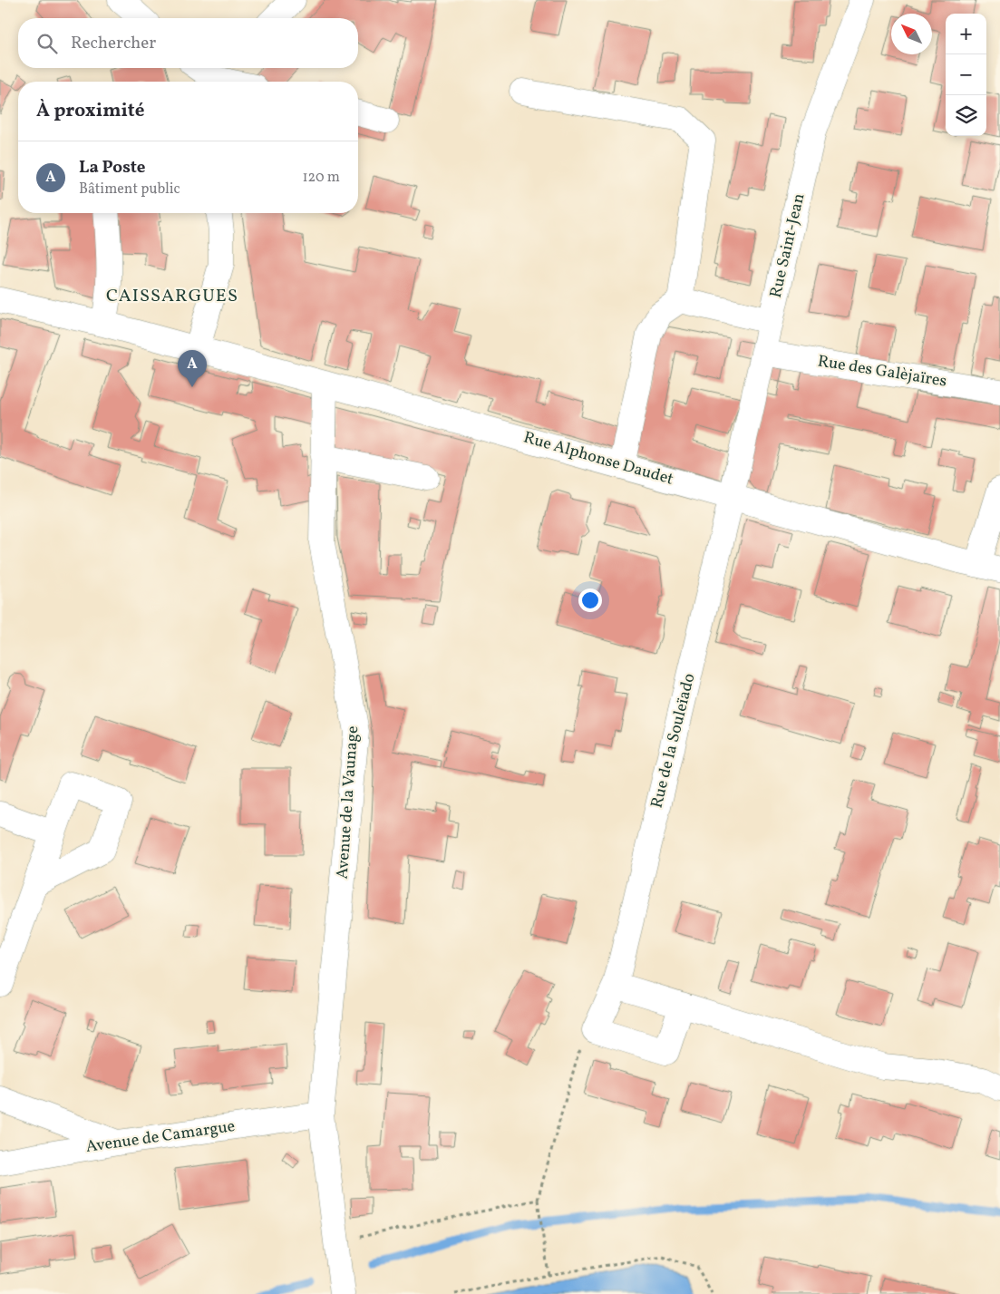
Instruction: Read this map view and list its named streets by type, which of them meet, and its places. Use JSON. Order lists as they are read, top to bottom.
{
  "streets": {
    "street": [
      "Rue Saint-Jean",
      "Rue des Galèjaïres",
      "Rue Alphonse Daudet",
      "Rue de la Souleïado",
      "Avenue de la Vaunage",
      "Avenue de Camargue"
    ]
  },
  "crossings": [
    ["Rue Saint-Jean", "Rue des Galèjaïres"],
    ["Rue Saint-Jean", "Rue Alphonse Daudet"],
    ["Rue Saint-Jean", "Rue de la Souleïado"],
    ["Rue Alphonse Daudet", "Rue de la Souleïado"],
    ["Rue Alphonse Daudet", "Avenue de la Vaunage"],
    ["Avenue de la Vaunage", "Avenue de Camargue"]
  ],
  "districts": ["CAISSARGUES"],
  "north": "top left",
  "page": {
    "map_buttons": ["+", "−"],
    "search": "Rechercher",
    "heading": "À proximité",
    "list": [
      {
        "mark": "A",
        "name": "La Poste",
        "note": "Bâtiment public",
        "value": "120 m"
      }
    ],
    "pins": "A"
  }
}
